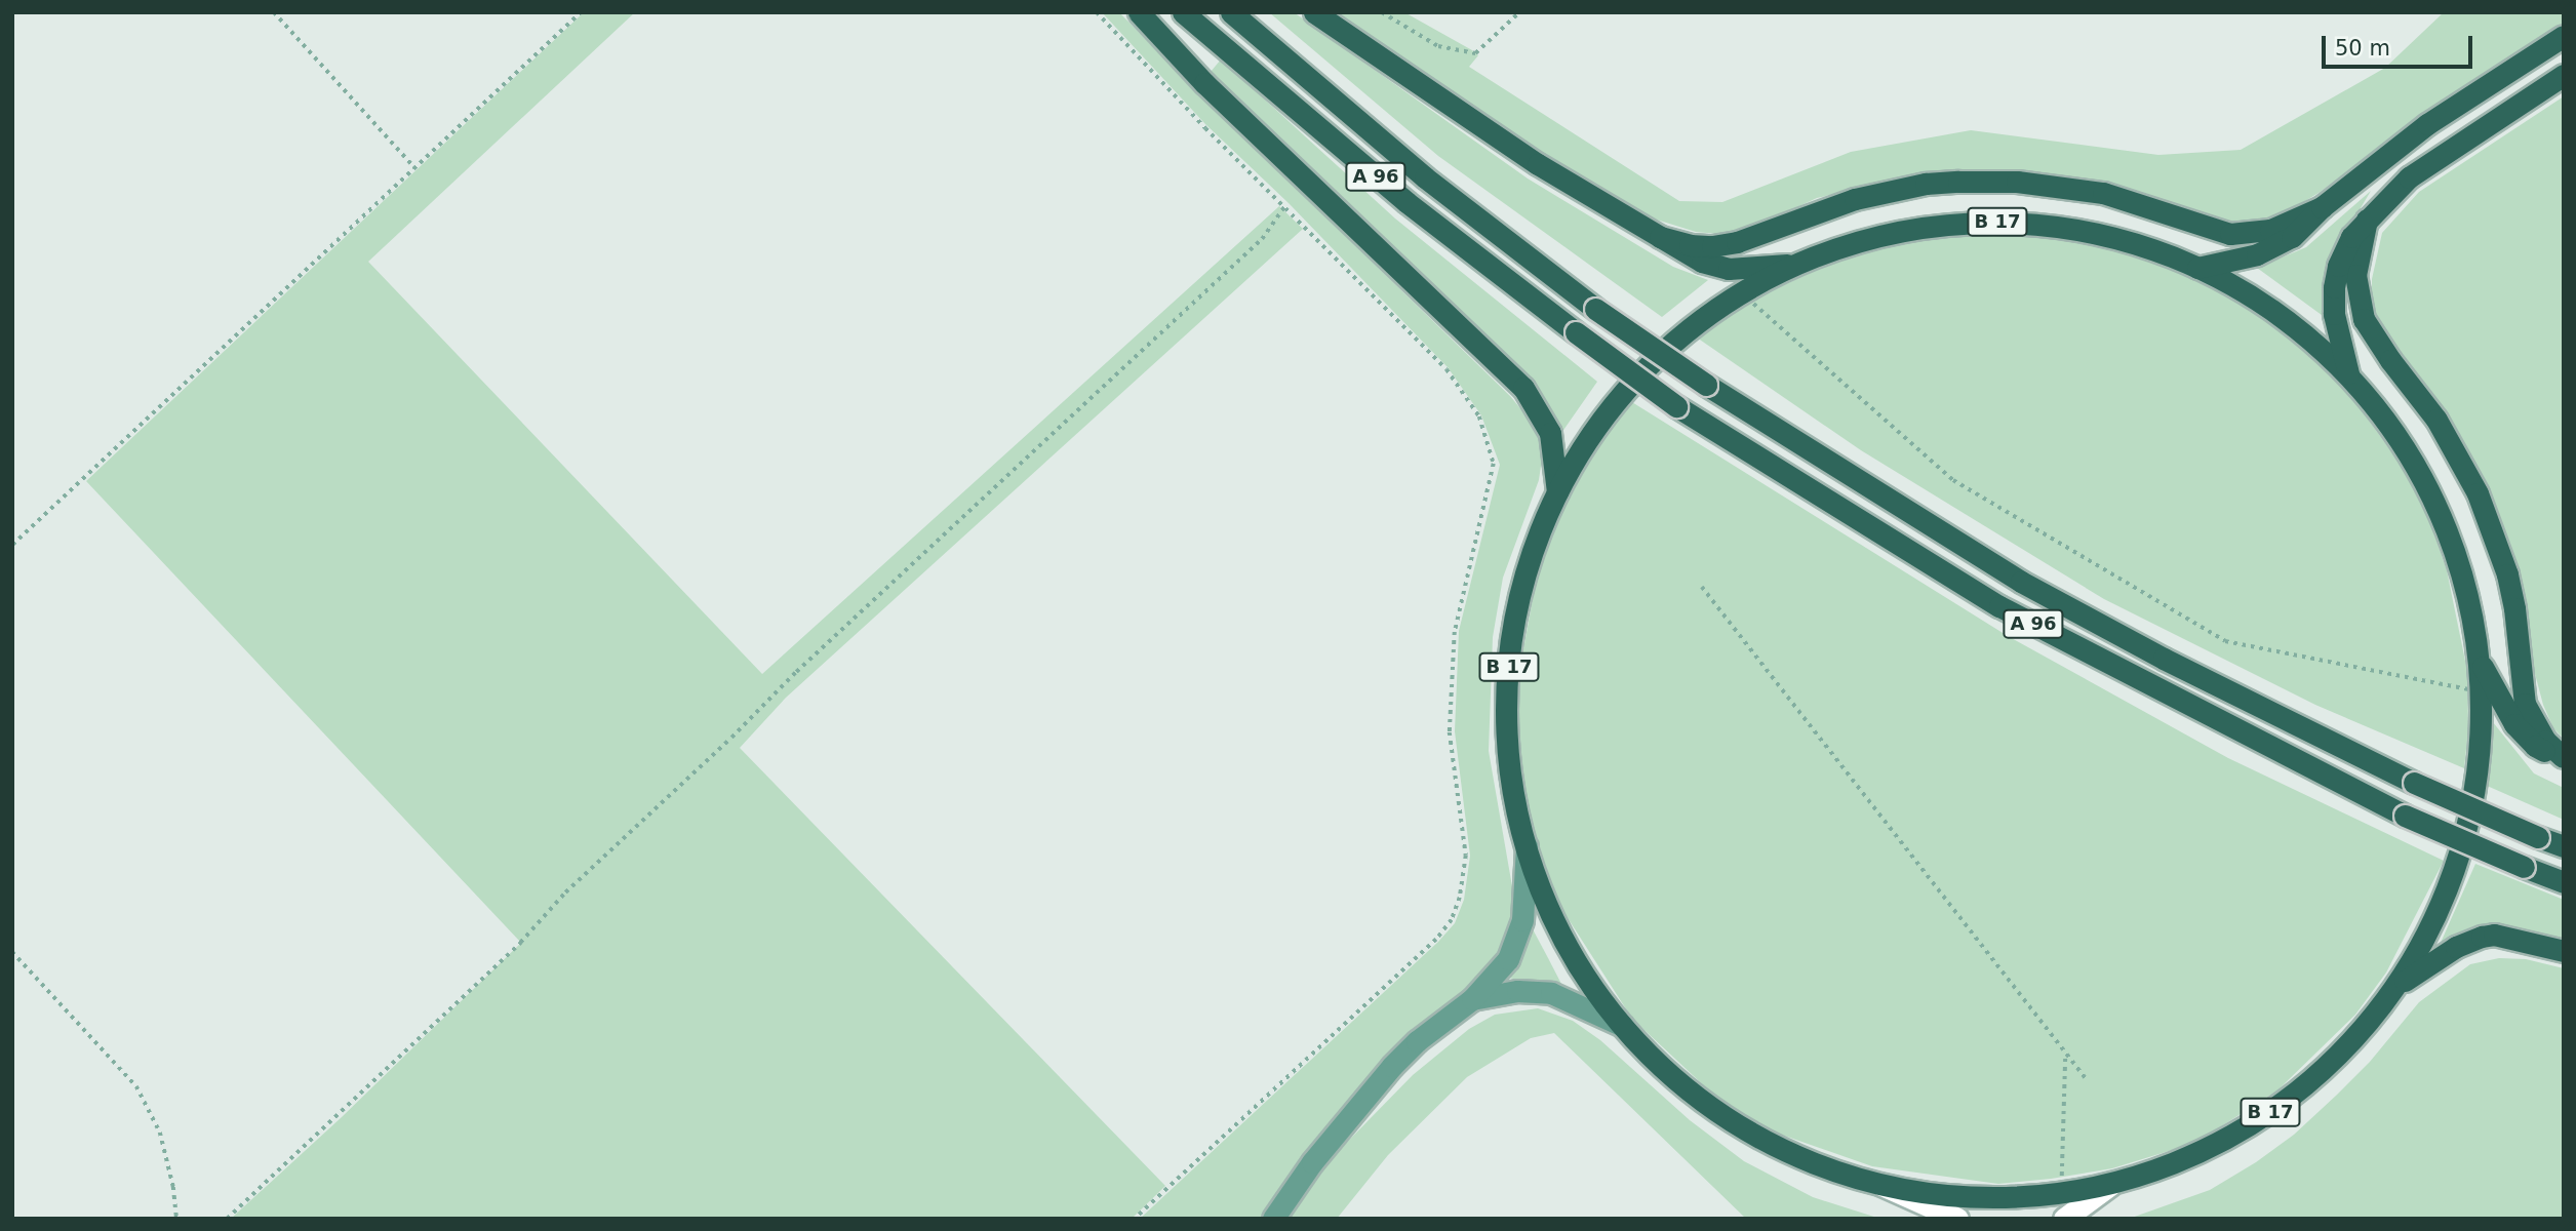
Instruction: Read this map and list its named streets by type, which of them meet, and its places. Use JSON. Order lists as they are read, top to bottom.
{
  "streets": {
    "highway": ["A 96", "B 17"]
  },
  "scale_bar": "50 m"
}
